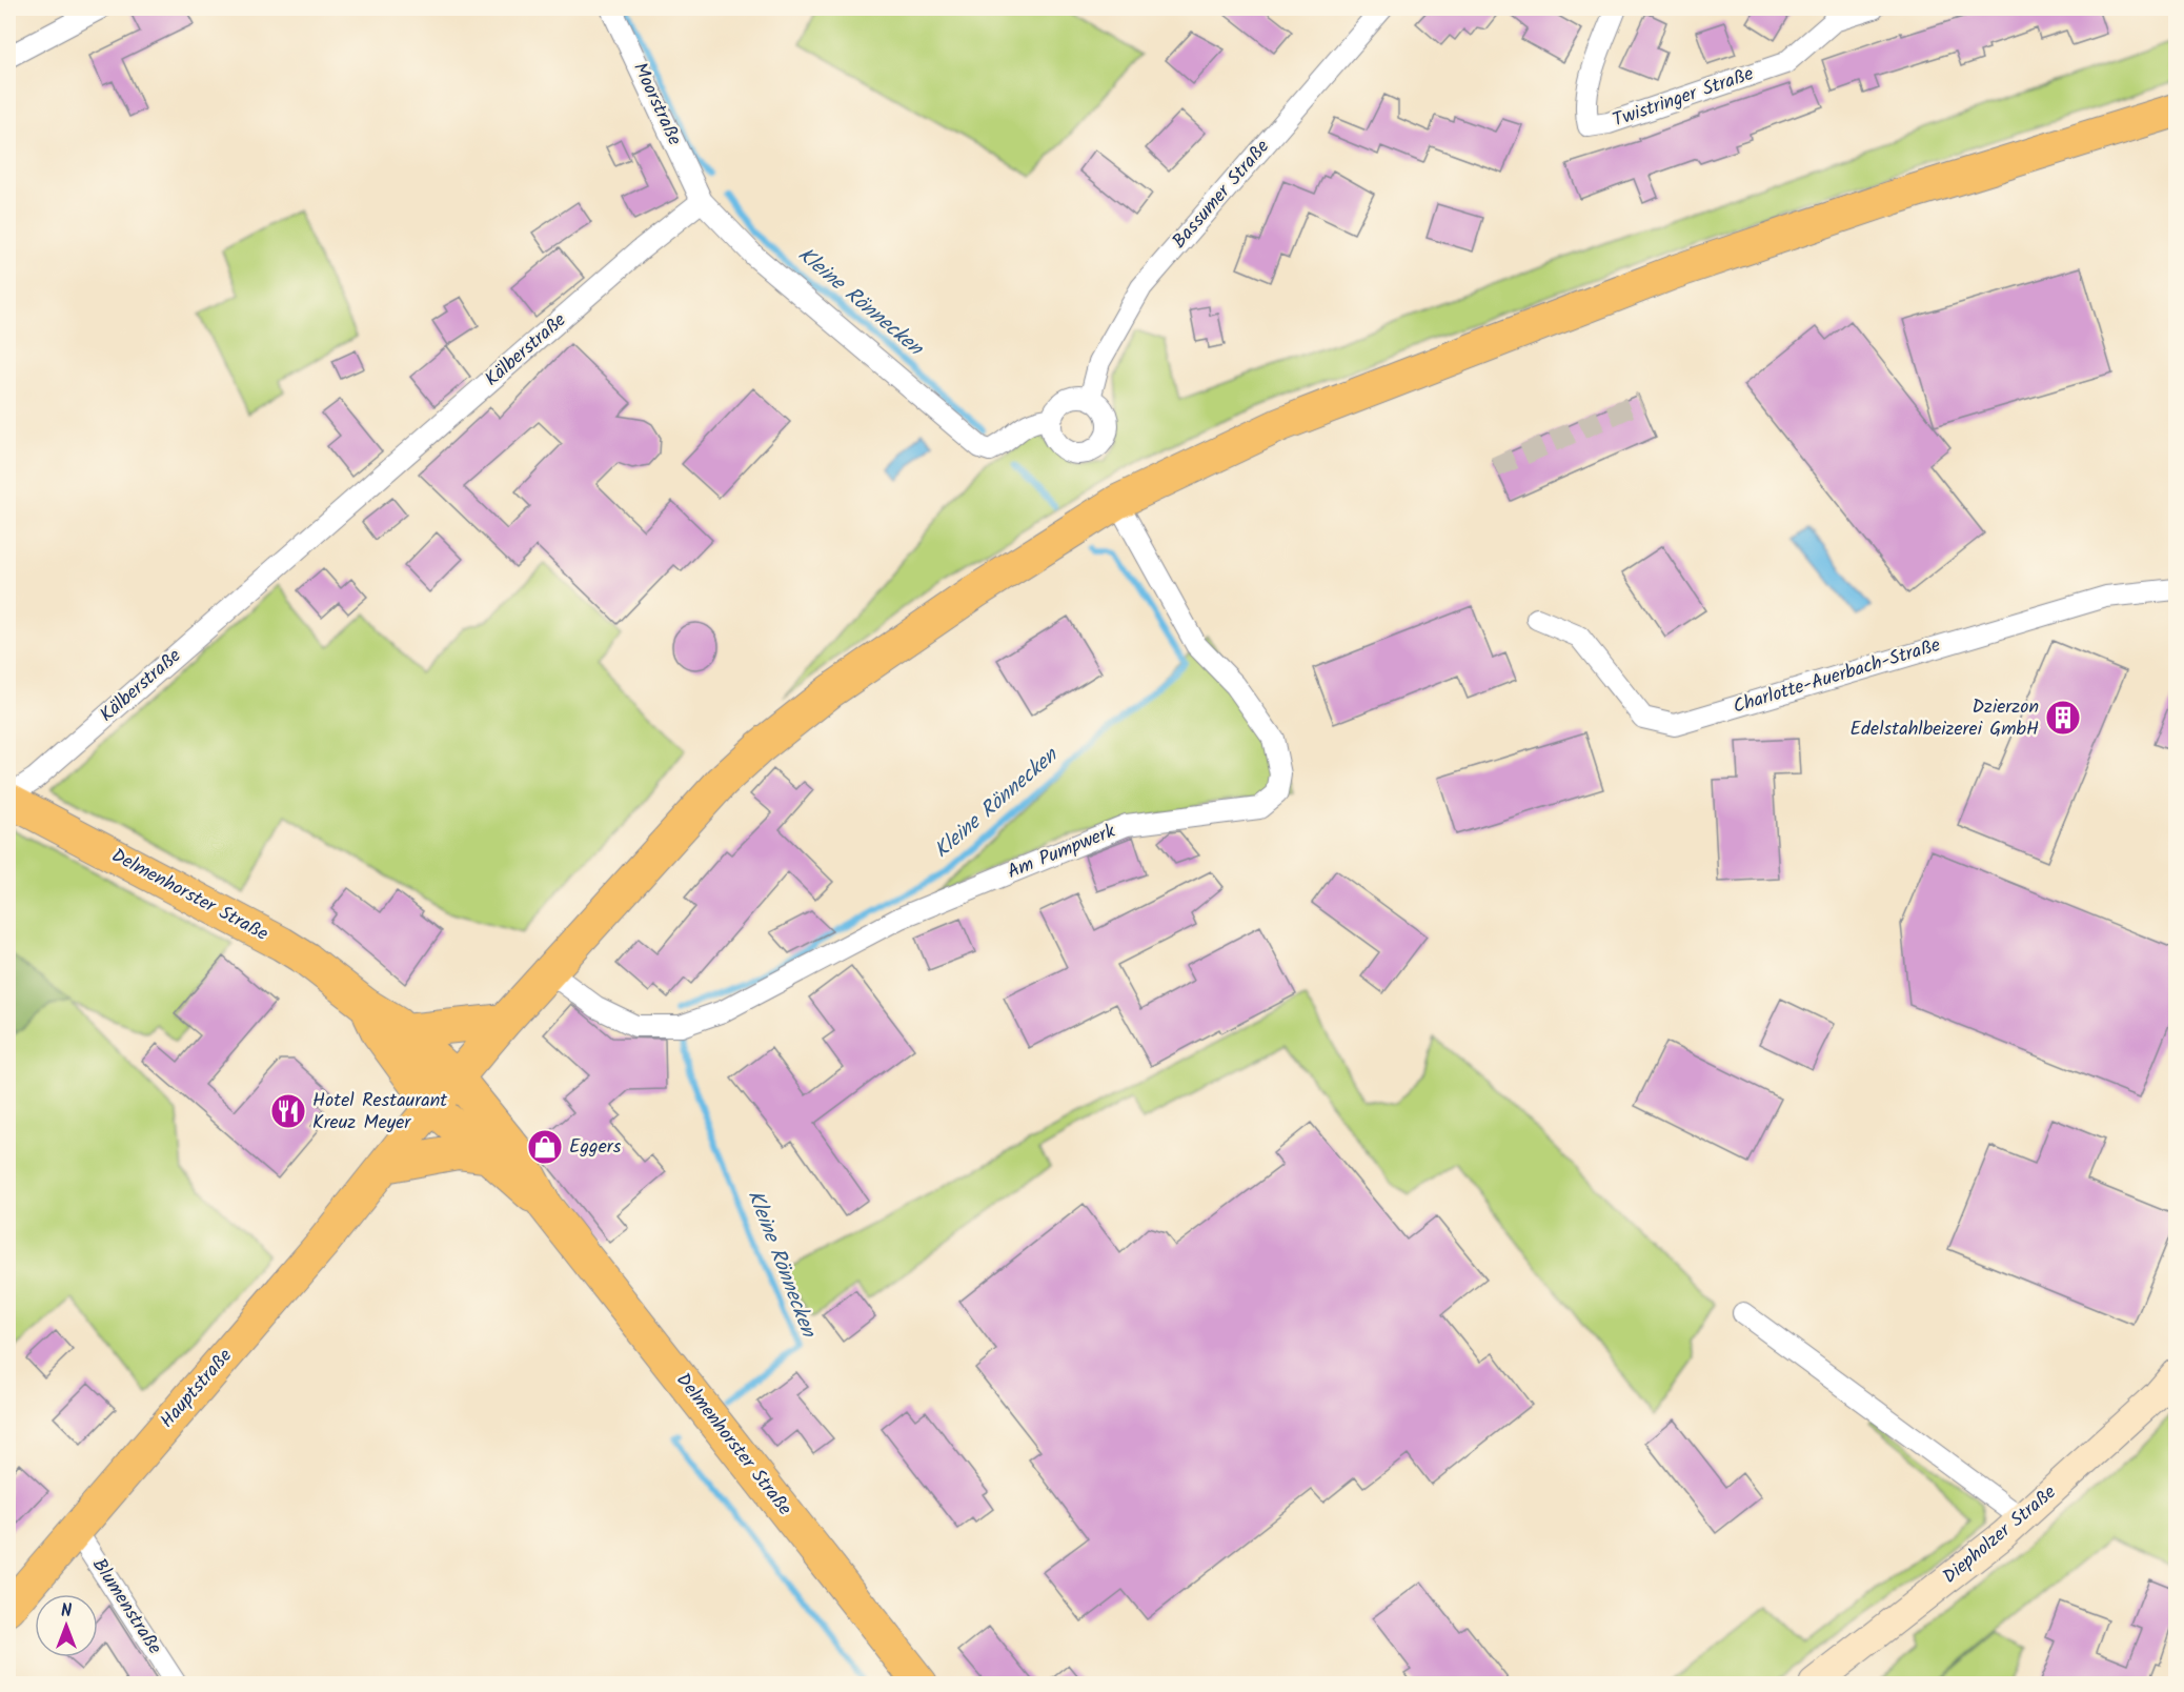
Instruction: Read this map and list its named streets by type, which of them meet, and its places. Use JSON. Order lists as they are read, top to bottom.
{
  "streets": {
    "main road": ["Delmenhorster Straße", "Hauptstraße"],
    "street": [
      "Twistringer Straße",
      "Moorstraße",
      "Bassumer Straße",
      "Kälberstraße",
      "Charlotte-Auerbach-Straße",
      "Am Pumpwerk",
      "Diepholzer Straße",
      "Blumenstraße"
    ]
  },
  "crossings": [
    ["Moorstraße", "Kälberstraße"],
    ["Kälberstraße", "Delmenhorster Straße"],
    ["Am Pumpwerk", "Hauptstraße"],
    ["Delmenhorster Straße", "Hauptstraße"],
    ["Hauptstraße", "Blumenstraße"]
  ],
  "water": ["Kleine Rönnecken"],
  "places": {
    "building": ["Dzierzon Edelstahlbeizerei GmbH"],
    "restaurant": ["Hotel Restaurant Kreuz Meyer"],
    "shop": ["Eggers"]
  },
  "north": "top"
}
